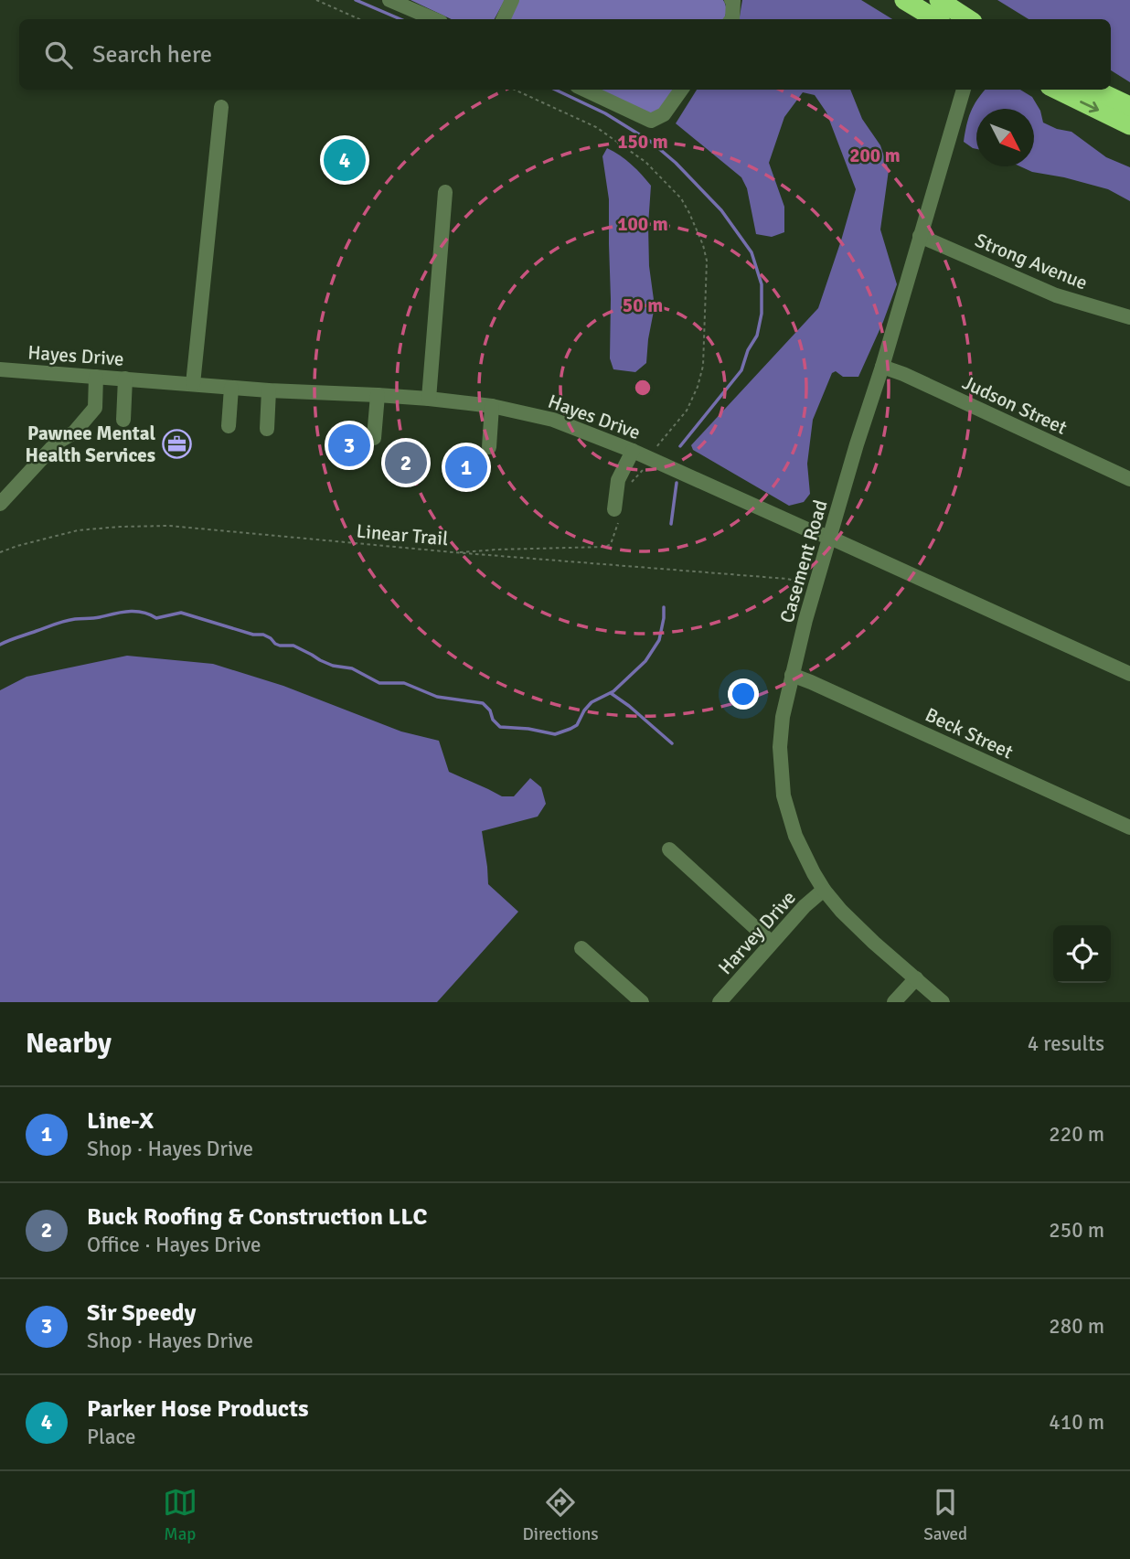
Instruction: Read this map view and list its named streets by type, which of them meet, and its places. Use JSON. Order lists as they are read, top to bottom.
{
  "streets": {
    "street": [
      "Strong Avenue",
      "Hayes Drive",
      "Judson Street",
      "Casement Road",
      "Beck Street",
      "Harvey Drive"
    ],
    "path": ["Linear Trail"]
  },
  "crossings": [
    ["Strong Avenue", "Casement Road"],
    ["Hayes Drive", "Casement Road"],
    ["Judson Street", "Casement Road"],
    ["Casement Road", "Beck Street"],
    ["Casement Road", "Harvey Drive"]
  ],
  "places": {
    "office": ["Pawnee Mental Health Services"]
  },
  "north": "bottom right",
  "page": {
    "search": "Search here",
    "pins": [
      "4",
      "3",
      "2",
      "1"
    ],
    "heading": ["Nearby", "4 results"],
    "list": [
      {
        "mark": "1",
        "name": "Line-X",
        "note": "Shop · Hayes Drive",
        "value": "220 m"
      },
      {
        "mark": "2",
        "name": "Buck Roofing & Construction LLC",
        "note": "Office · Hayes Drive",
        "value": "250 m"
      },
      {
        "mark": "3",
        "name": "Sir Speedy",
        "note": "Shop · Hayes Drive",
        "value": "280 m"
      },
      {
        "mark": "4",
        "name": "Parker Hose Products",
        "note": "Place",
        "value": "410 m"
      }
    ],
    "nav": ["Map", "Directions", "Saved"]
  },
  "rings": [
    "150 m",
    "200 m",
    "100 m",
    "50 m"
  ]
}
